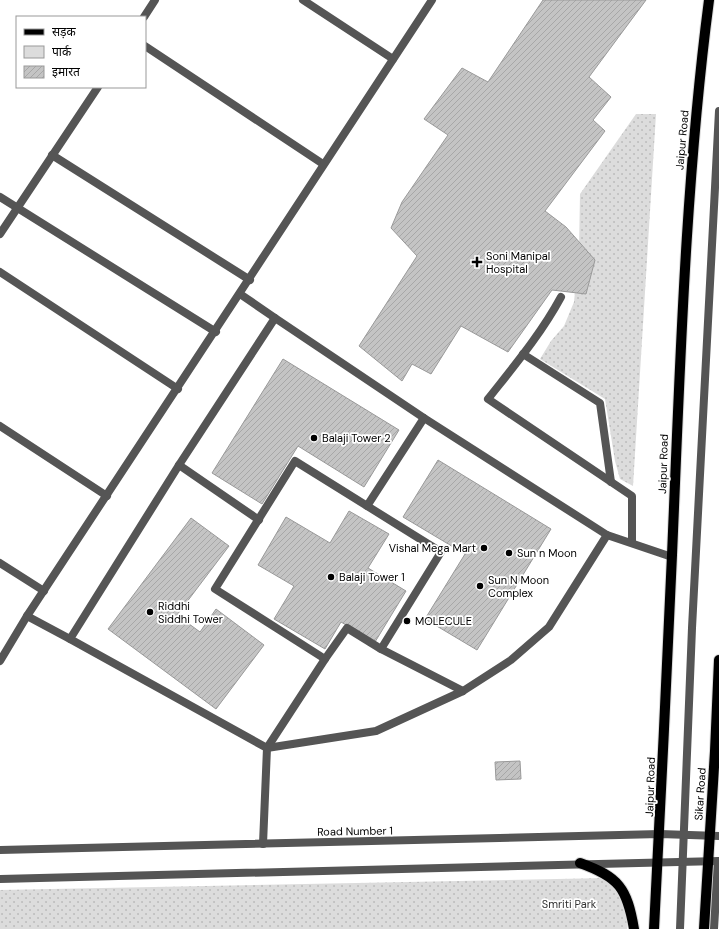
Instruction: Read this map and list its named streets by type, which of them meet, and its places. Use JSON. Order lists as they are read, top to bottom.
{
  "streets": {
    "main road": ["Jaipur Road", "Sikar Road"],
    "street": ["Road Number 1"]
  },
  "crossings": [
    ["Jaipur Road", "Road Number 1"],
    ["Sikar Road", "Road Number 1"]
  ],
  "parks": ["Smriti Park"],
  "places": {
    "health": ["Soni Manipal Hospital"],
    "other": [
      "Balaji Tower 2",
      "Vishal Mega Mart",
      "Sun n Moon",
      "Balaji Tower 1",
      "Sun N Moon Complex",
      "Riddhi Siddhi Tower",
      "MOLECULE"
    ]
  },
  "legend": ["सड़क", "पार्क", "इमारत"]
}
